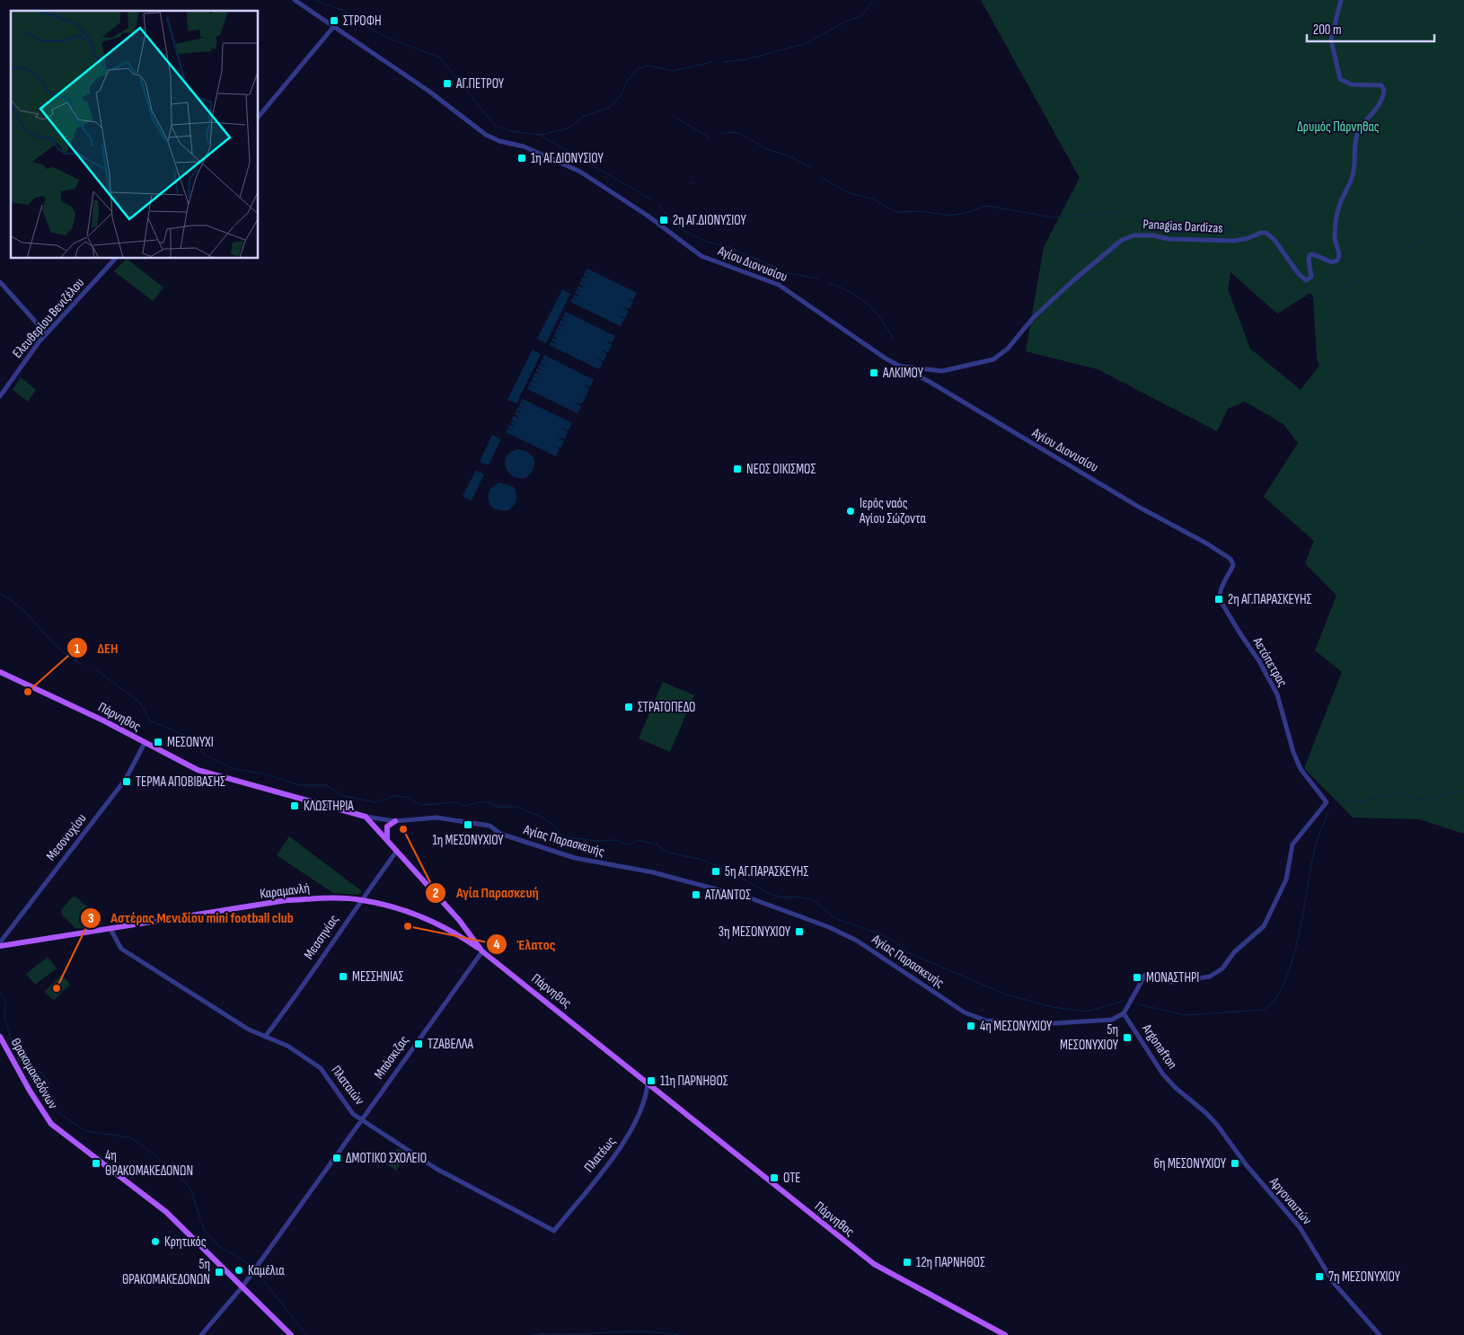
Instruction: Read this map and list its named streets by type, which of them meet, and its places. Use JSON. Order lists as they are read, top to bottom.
{
  "streets": {
    "main road": ["Πάρνηθος", "Καραμανλή", "Θρακομακεδόνων"],
    "street": [
      "Panagias Dardizas",
      "Αγίου Διονυσίου",
      "Ελευθερίου Βενιζέλου",
      "Αετόπετρας",
      "Μεσονυχίου",
      "Αγίας Παρασκευής",
      "Μεσσηνίας",
      "Argonafton",
      "Μπόσκιζας",
      "Πλαταιών",
      "Πλατέως",
      "Αργοναυτών"
    ]
  },
  "crossings": [
    ["Panagias Dardizas", "Αγίου Διονυσίου"],
    ["Αγίου Διονυσίου", "Αετόπετρας"],
    ["Αετόπετρας", "Αγίας Παρασκευής"],
    ["Αετόπετρας", "Argonafton"],
    ["Πάρνηθος", "Μεσονυχίου"],
    ["Πάρνηθος", "Αγίας Παρασκευής"],
    ["Πάρνηθος", "Καραμανλή"],
    ["Πάρνηθος", "Μεσσηνίας"],
    ["Πάρνηθος", "Μπόσκιζας"],
    ["Πάρνηθος", "Πλατέως"],
    ["Αγίας Παρασκευής", "Argonafton"],
    ["Καραμανλή", "Μεσσηνίας"],
    ["Καραμανλή", "Μπόσκιζας"],
    ["Καραμανλή", "Πλαταιών"],
    ["Μεσσηνίας", "Πλαταιών"],
    ["Argonafton", "Αργοναυτών"],
    ["Μπόσκιζας", "Θρακομακεδόνων"],
    ["Μπόσκιζας", "Πλαταιών"],
    ["Πλαταιών", "Πλατέως"]
  ],
  "parks": ["Δρυμός Πάρνηθας"],
  "places": {
    "transit": [
      "ΣΤΡΟΦΗ",
      "ΑΓ.ΠΕΤΡΟΥ",
      "1η ΑΓ.ΔΙΟΝΥΣΙΟΥ",
      "2η ΑΓ.ΔΙΟΝΥΣΙΟΥ",
      "ΑΛΚΙΜΟΥ",
      "ΝΕΟΣ ΟΙΚΙΣΜΟΣ",
      "2η ΑΓ.ΠΑΡΑΣΚΕΥΗΣ",
      "ΣΤΡΑΤΟΠΕΔΟ",
      "ΜΕΣΟΝΥΧΙ",
      "ΤΕΡΜΑ ΑΠΟΒΙΒΑΣΗΣ",
      "ΚΛΩΣΤΗΡΙΑ",
      "1η ΜΕΣΟΝΥΧΙΟΥ",
      "5η ΑΓ.ΠΑΡΑΣΚΕΥΗΣ",
      "ΑΤΛΑΝΤΟΣ",
      "3η ΜΕΣΟΝΥΧΙΟΥ",
      "ΜΕΣΣΗΝΙΑΣ",
      "ΜΟΝΑΣΤΗΡΙ",
      "4η ΜΕΣΟΝΥΧΙΟΥ",
      "5η ΜΕΣΟΝΥΧΙΟΥ",
      "ΤΖΑΒΕΛΛΑ",
      "11η ΠΑΡΝΗΘΟΣ",
      "ΔΜΟΤΙΚΟ ΣΧΟΛΕΙΟ",
      "4η ΘΡΑΚΟΜΑΚΕΔΟΝΩΝ",
      "6η ΜΕΣΟΝΥΧΙΟΥ",
      "ΟΤΕ",
      "12η ΠΑΡΝΗΘΟΣ",
      "5η ΘΡΑΚΟΜΑΚΕΔΟΝΩΝ",
      "7η ΜΕΣΟΝΥΧΙΟΥ"
    ],
    "other": [
      "Ιερός ναός Αγίου Σώζοντα",
      "ΔΕΗ",
      "Αγία Παρασκευή",
      "Έλατος",
      "Αστέρας Μενιδίου mini football club",
      "Κρητικός",
      "Καμέλια"
    ]
  },
  "scale_bar": "200 m"
}
